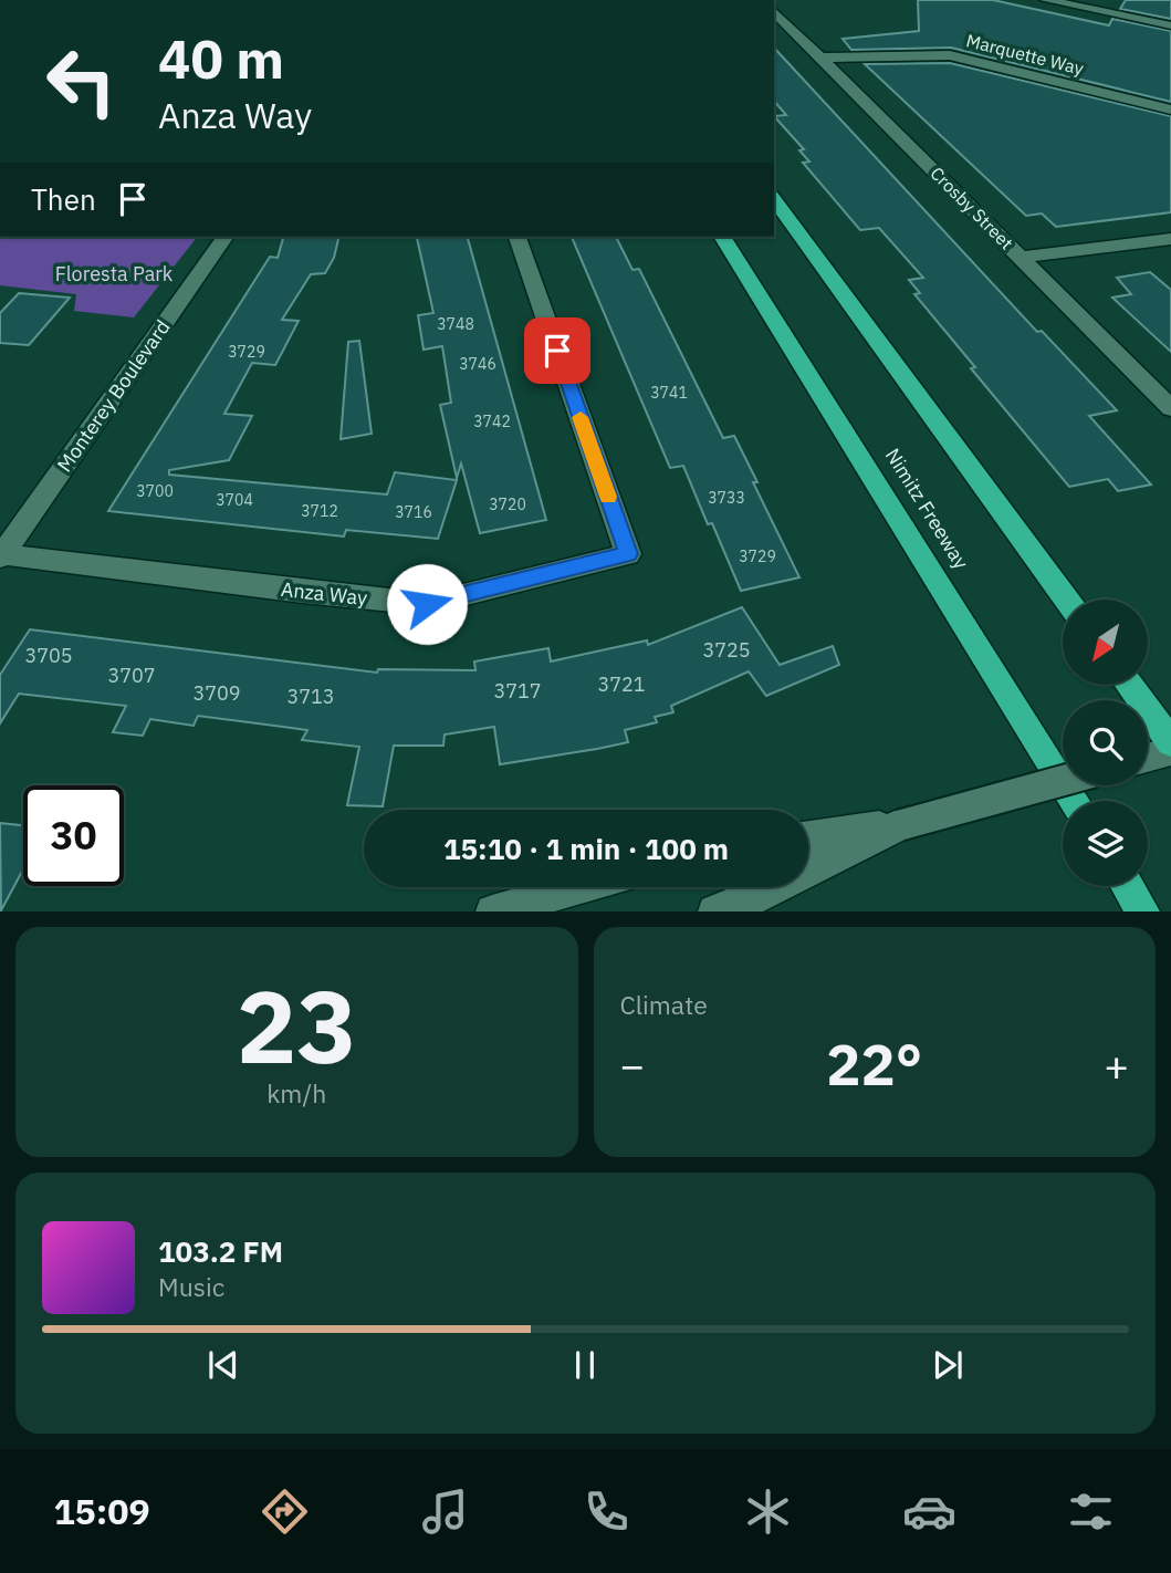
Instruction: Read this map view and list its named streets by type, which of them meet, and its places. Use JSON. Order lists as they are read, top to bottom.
{
  "streets": {
    "highway": ["Nimitz Freeway"],
    "street": [
      "Marquette Way",
      "Crosby Street",
      "Monterey Boulevard",
      "Anza Way"
    ]
  },
  "crossings": [
    ["Marquette Way", "Crosby Street"],
    ["Monterey Boulevard", "Anza Way"]
  ],
  "parks": ["Floresta Park"],
  "house_numbers": [
    "3748",
    "3729",
    "3746",
    "3741",
    "3742",
    "3700",
    "3733",
    "3704",
    "3720",
    "3712",
    "3716",
    "3729",
    "3725",
    "3705",
    "3707",
    "3721",
    "3717",
    "3709",
    "3713"
  ],
  "north": "bottom left",
  "page": {
    "turn": ["40 m", "Anza Way"],
    "then": "Then",
    "limit": "30",
    "trip": "15:10 · 1 min · 100 m",
    "tile": [
      ["23", "km/h"],
      "Climate"
    ],
    "heat": ["−", "22°", "+"],
    "song": ["103.2 FM", "Music"],
    "tabs": "15:09"
  }
}
